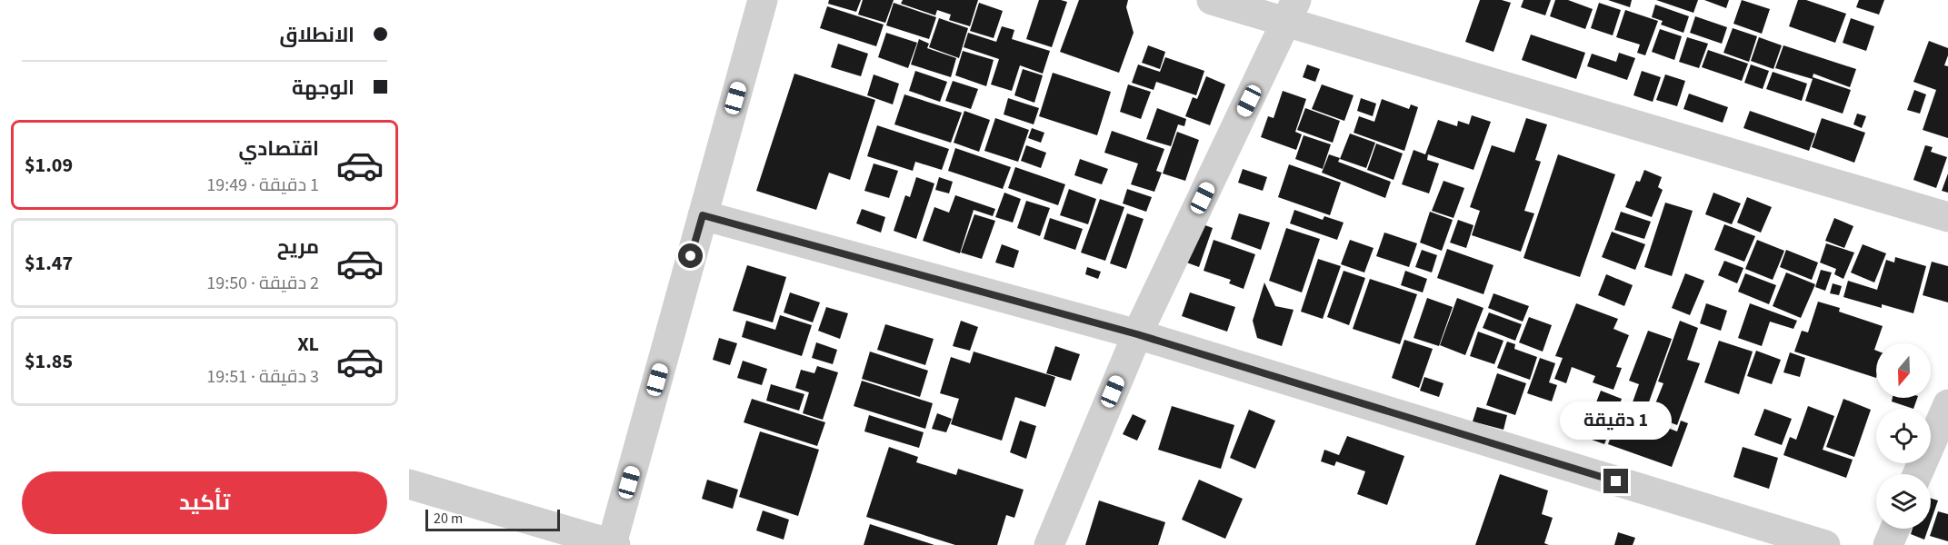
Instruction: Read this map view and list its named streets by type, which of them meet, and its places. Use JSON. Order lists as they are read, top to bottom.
{
  "scale_bar": "20 m",
  "north": "bottom",
  "page": {
    "banner": ["الانطلاق", "الوجهة"],
    "list": [
      {
        "name": "اقتصادي",
        "note": "1 دقيقة · 19:49",
        "value": "$1.09"
      },
      {
        "name": "مريح",
        "note": "2 دقيقة · 19:50",
        "value": "$1.47"
      },
      {
        "name": "XL",
        "note": "3 دقيقة · 19:51",
        "value": "$1.85"
      }
    ],
    "bubble": "1 دقيقة",
    "buttons": "تأكيد",
    "scale": "20 m"
  }
}
